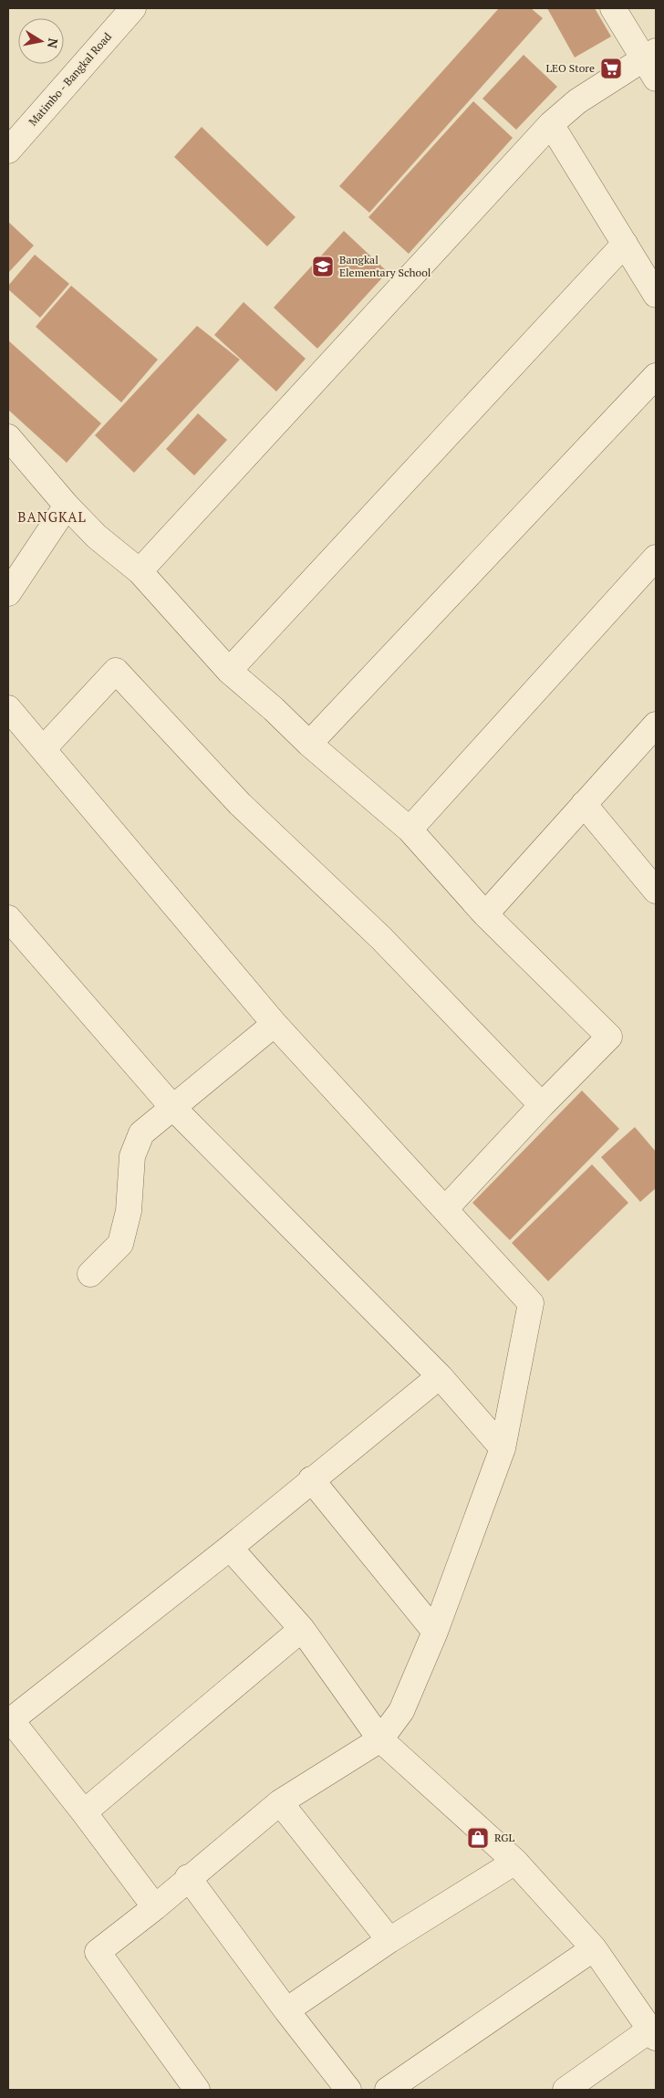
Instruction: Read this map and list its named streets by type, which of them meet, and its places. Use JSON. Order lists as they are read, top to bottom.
{
  "streets": {
    "street": ["Matimbo - Bangkal Road"]
  },
  "districts": ["BANGKAL"],
  "places": {
    "supermarket": ["LEO Store"],
    "school or university": ["Bangkal Elementary School"],
    "shop": ["RGL"]
  },
  "north": "right"
}
